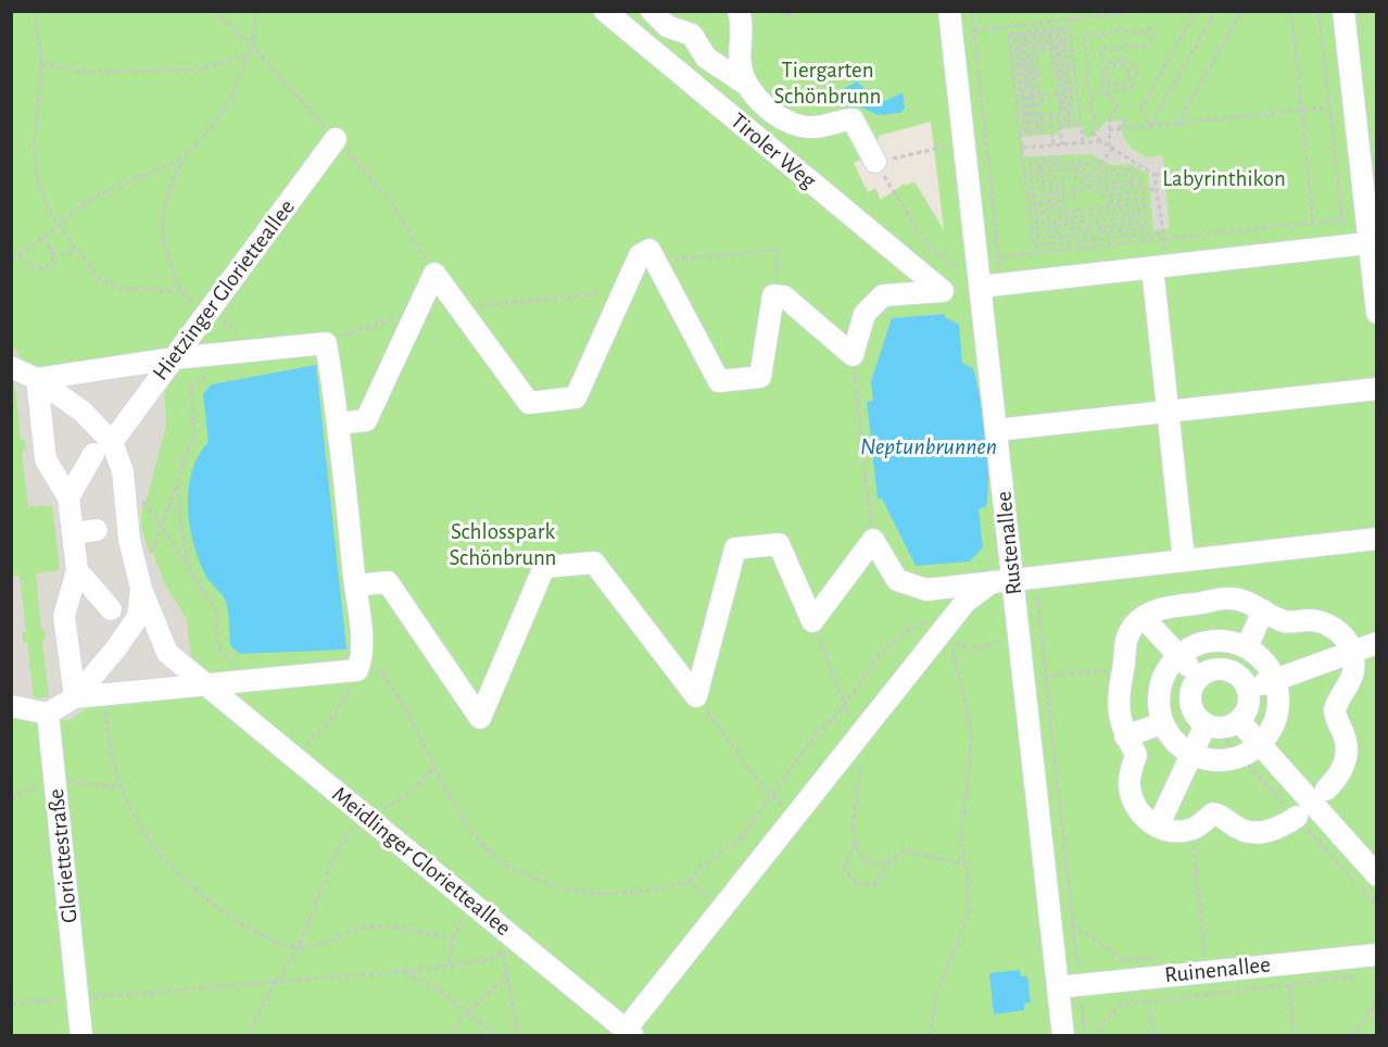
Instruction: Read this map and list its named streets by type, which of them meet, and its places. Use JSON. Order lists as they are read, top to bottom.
{
  "streets": {
    "street": [
      "Tiroler Weg",
      "Hietzinger Glorietteallee",
      "Rustenallee",
      "Gloriettestraße",
      "Meidlinger Glorietteallee",
      "Ruinenallee"
    ]
  },
  "crossings": [
    ["Rustenallee", "Ruinenallee"]
  ],
  "water": ["Neptunbrunnen"],
  "parks": ["Tiergarten Schönbrunn", "Labyrinthikon", "Schlosspark Schönbrunn"]
}
